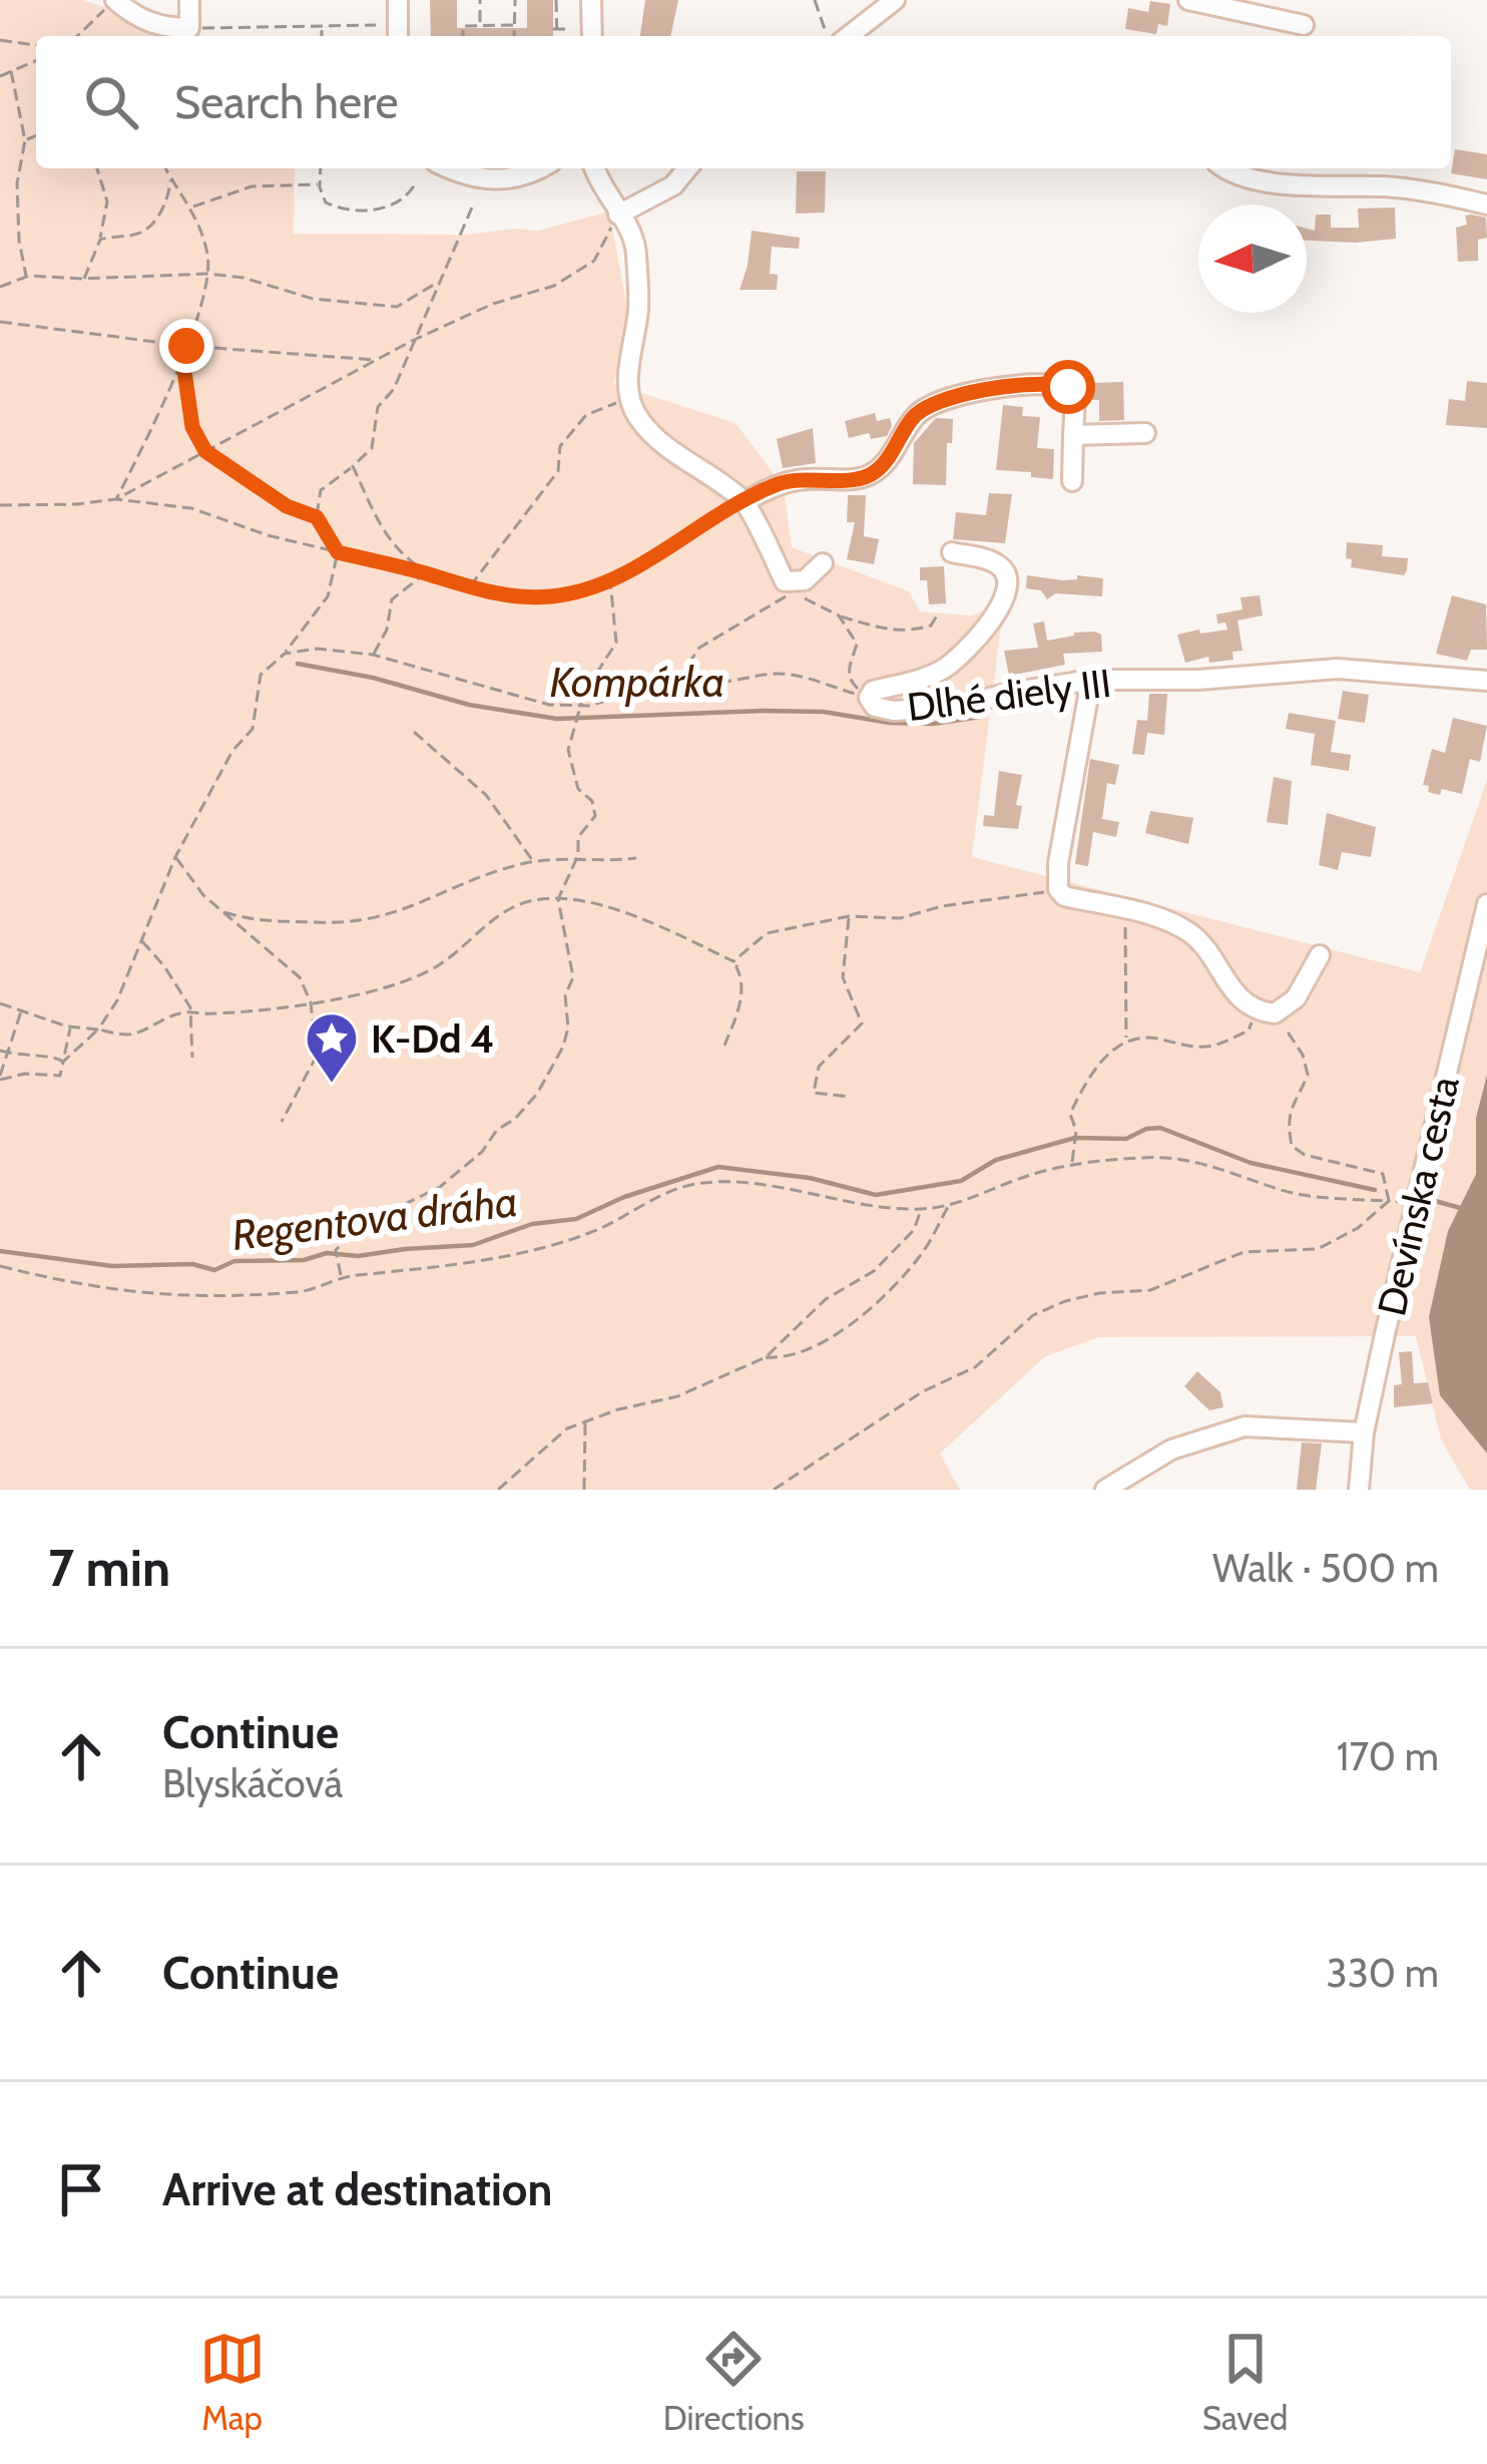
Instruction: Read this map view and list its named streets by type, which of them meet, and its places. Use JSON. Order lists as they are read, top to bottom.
{
  "streets": {
    "street": ["Dlhé diely III", "Devínska cesta"]
  },
  "water": ["Kompárka", "Regentova dráha"],
  "places": {
    "place": ["K-Dd 4"]
  },
  "north": "left",
  "page": {
    "search": "Search here",
    "heading": ["7 min", "Walk · 500 m"],
    "list": [
      ["Continue", "Blyskáčová", "170 m"],
      ["Continue", "330 m"],
      "Arrive at destination"
    ],
    "nav": ["Map", "Directions", "Saved"]
  }
}
